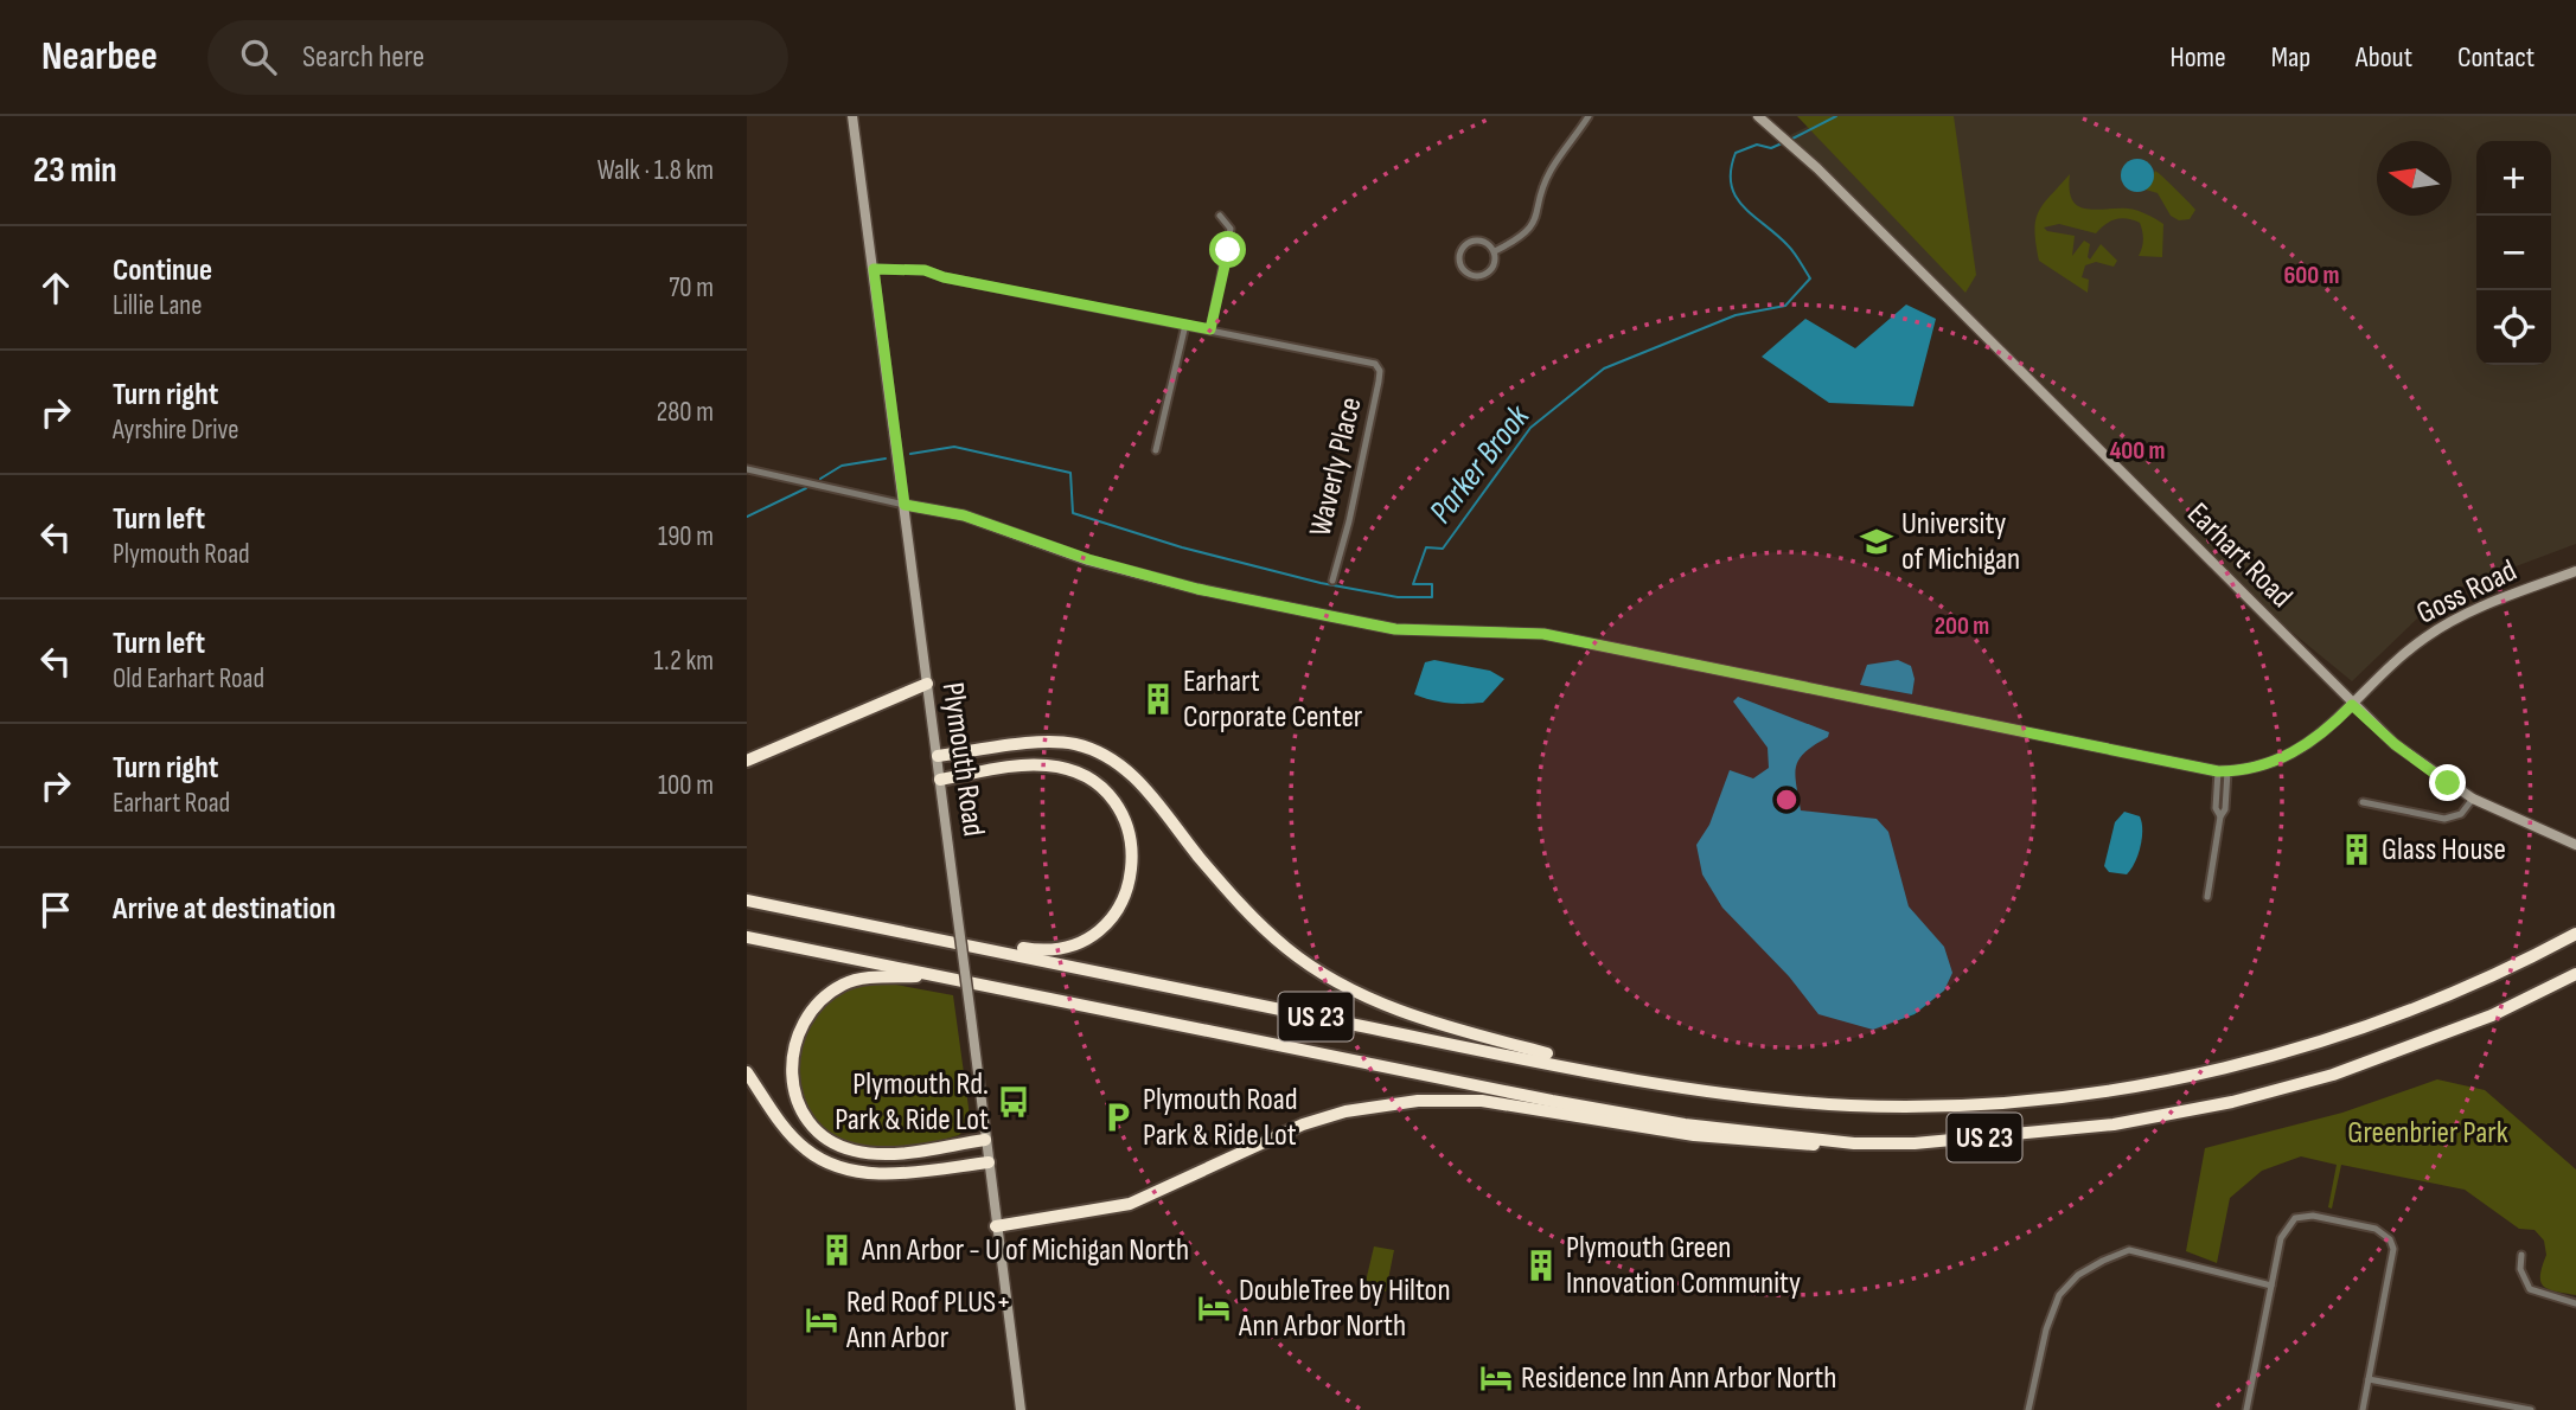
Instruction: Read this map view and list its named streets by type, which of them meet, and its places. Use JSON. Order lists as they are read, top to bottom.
{
  "streets": {
    "highway": ["US 23"],
    "street": [
      "Waverly Place",
      "Earhart Road",
      "Goss Road",
      "Plymouth Road"
    ]
  },
  "crossings": [
    ["Earhart Road", "Goss Road"]
  ],
  "water": ["Parker Brook"],
  "parks": ["Greenbrier Park"],
  "places": {
    "school or university": ["University of Michigan"],
    "building": [
      "Earhart Corporate Center",
      "Glass House",
      "Ann Arbor - U of Michigan North",
      "Plymouth Green Innovation Community"
    ],
    "bus stop": ["Plymouth Rd. Park & Ride Lot"],
    "parking": ["Plymouth Road Park & Ride Lot"],
    "hotel": ["DoubleTree by Hilton Ann Arbor North", "Red Roof PLUS+ Ann Arbor", "Residence Inn Ann Arbor North"]
  },
  "north": "left",
  "page": {
    "header": "Nearbee",
    "search": "Search here",
    "nav": [
      "Home",
      "Map",
      "About",
      "Contact"
    ],
    "heading": ["23 min", "Walk · 1.8 km"],
    "map_buttons": ["+", "−"],
    "list": [
      ["Continue", "Lillie Lane", "70 m"],
      ["Turn right", "Ayrshire Drive", "280 m"],
      ["Turn left", "Plymouth Road", "190 m"],
      ["Turn left", "Old Earhart Road", "1.2 km"],
      ["Turn right", "Earhart Road", "100 m"],
      "Arrive at destination"
    ]
  },
  "rings": ["600 m", "400 m", "200 m"]
}
